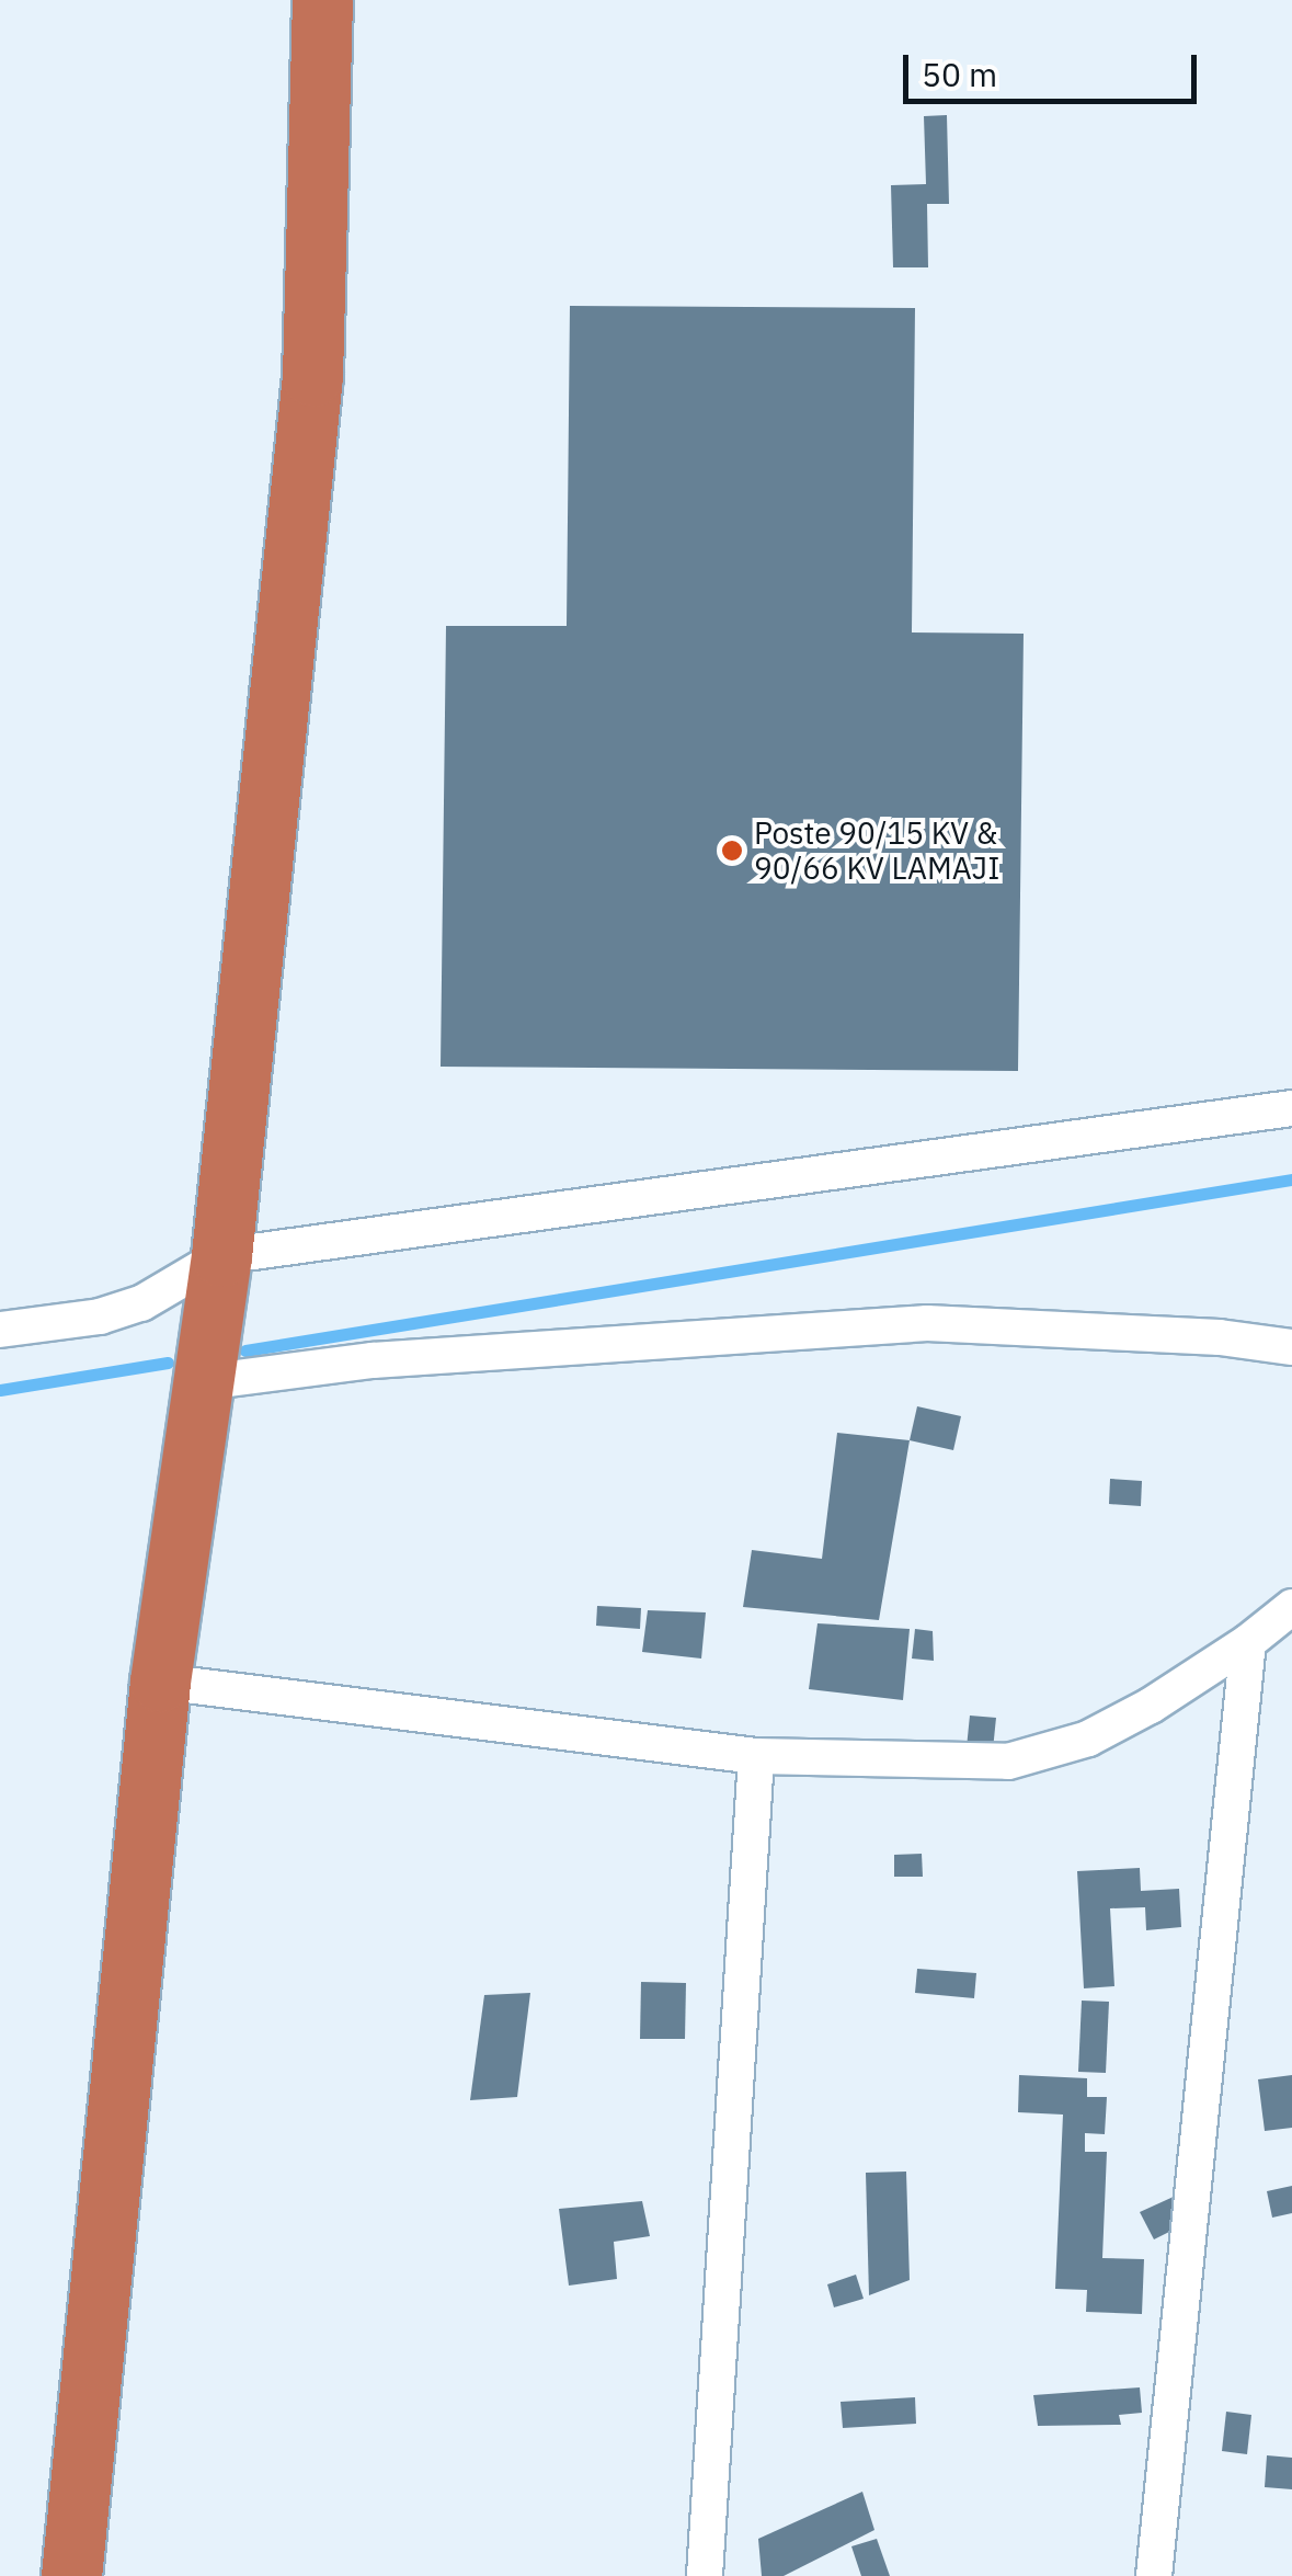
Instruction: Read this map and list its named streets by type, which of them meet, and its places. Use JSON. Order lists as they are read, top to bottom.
{
  "places": ["Poste 90/15 KV & 90/66 KV LAMAJI"],
  "scale_bar": "50 m"
}
